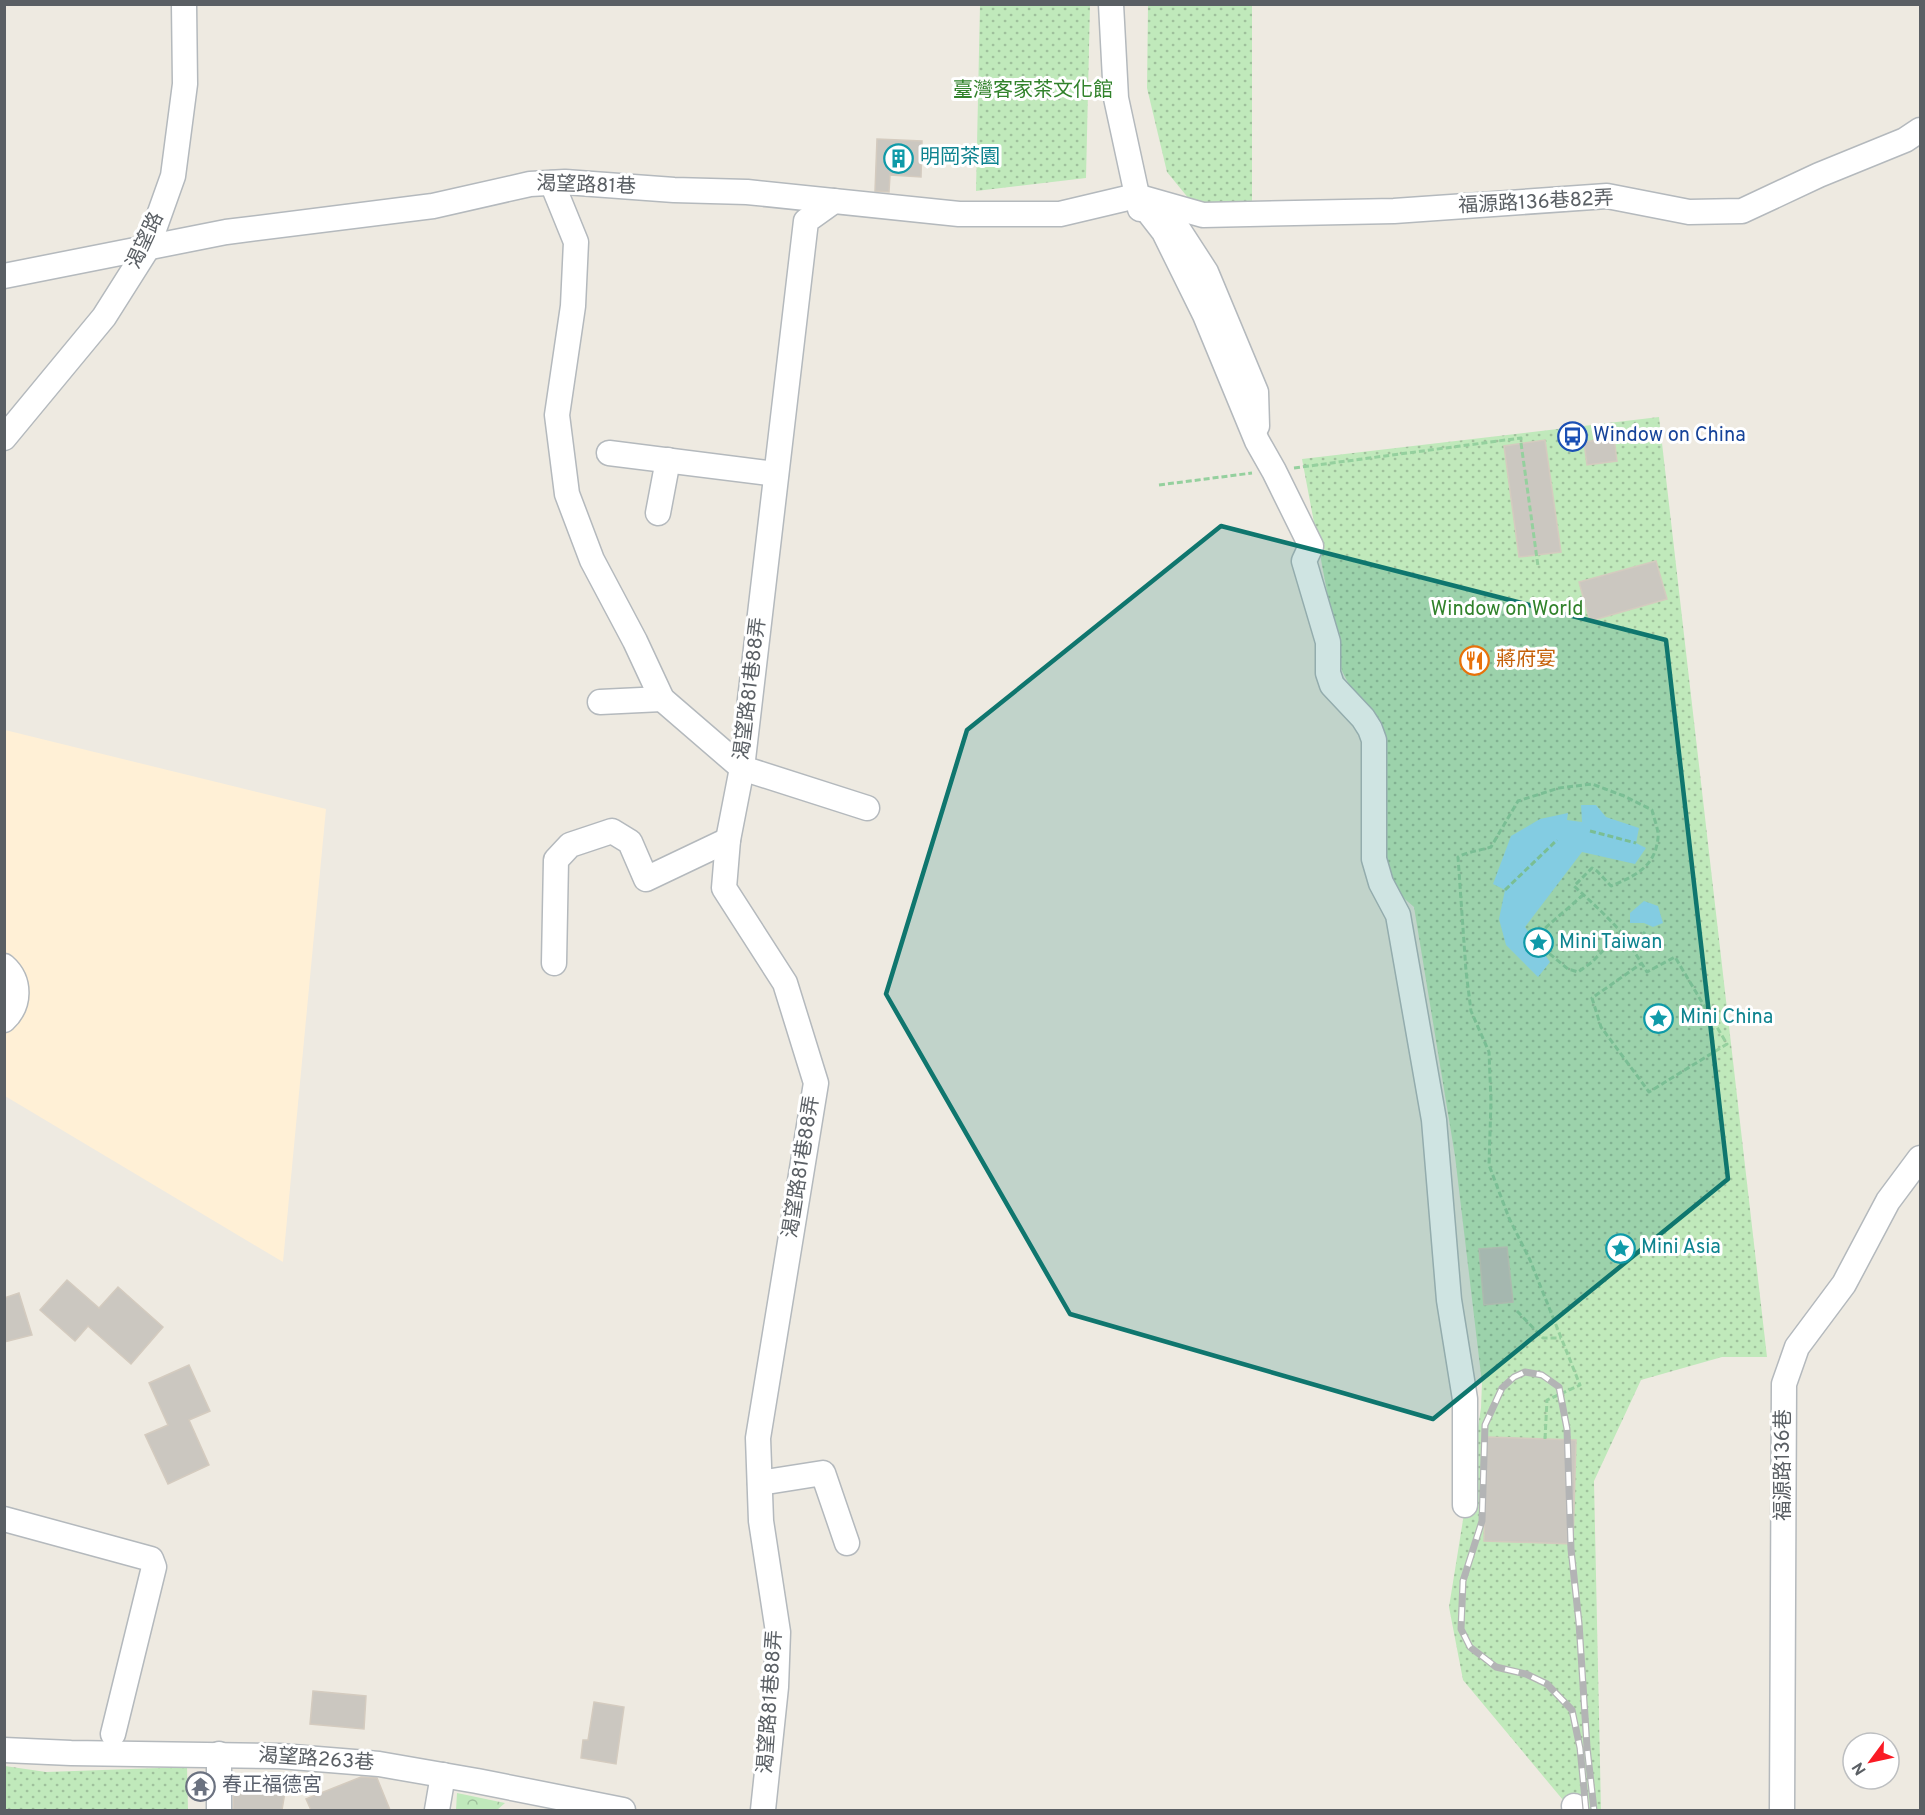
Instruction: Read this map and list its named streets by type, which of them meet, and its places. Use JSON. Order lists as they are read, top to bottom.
{
  "streets": {
    "street": [
      "渴望路81巷",
      "福源路136巷82弄",
      "渴望路",
      "渴望路81巷88弄",
      "福源路136巷",
      "渴望路263巷"
    ]
  },
  "crossings": [
    ["渴望路81巷", "福源路136巷82弄"],
    ["渴望路81巷", "渴望路"],
    ["渴望路81巷", "渴望路81巷88弄"]
  ],
  "parks": ["臺灣客家茶文化館", "Window on World"],
  "places": {
    "building": ["明岡茶園"],
    "bus stop": ["Window on China"],
    "restaurant": ["蔣府宴"],
    "place": ["Mini Taiwan", "Mini China", "Mini Asia"],
    "temple": ["春正福德宮"]
  },
  "north": "bottom left"
}
